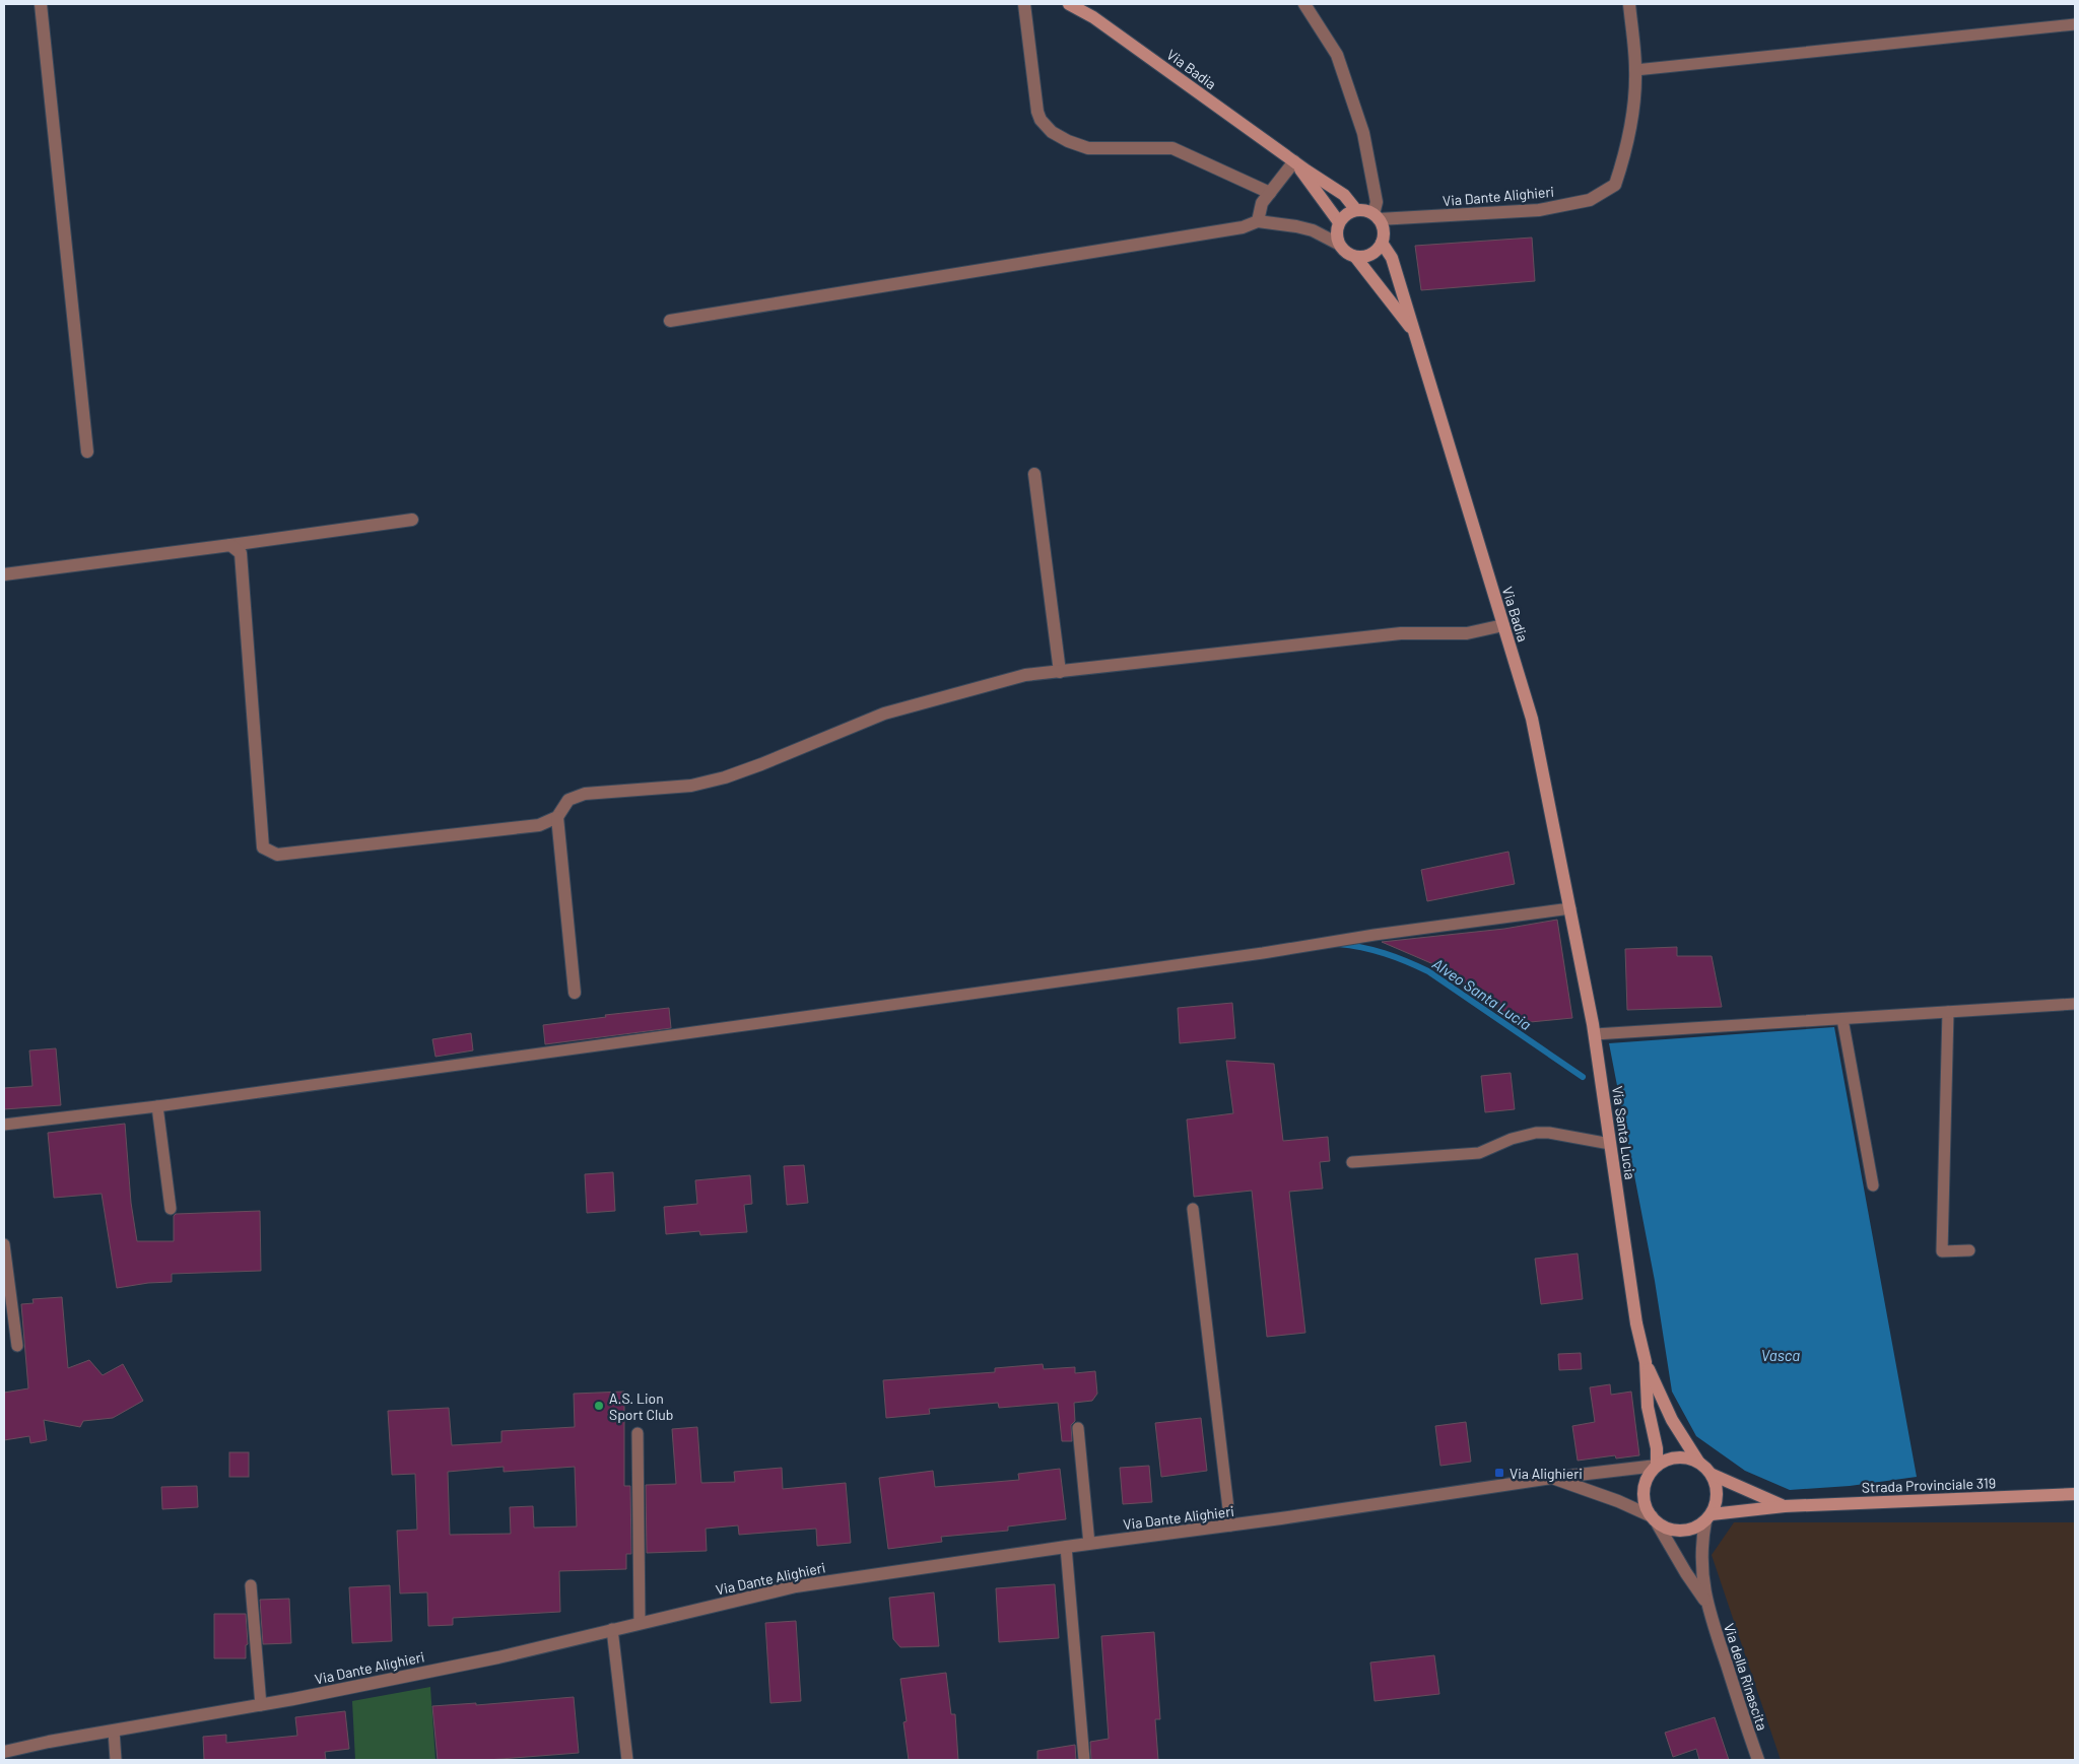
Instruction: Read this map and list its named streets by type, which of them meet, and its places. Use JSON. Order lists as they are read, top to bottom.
{
  "streets": {
    "main road": ["Via Badia", "Via Santa Lucia", "Strada Provinciale 319"],
    "street": ["Via Dante Alighieri", "Via della Rinascita"]
  },
  "crossings": [
    ["Via Badia", "Via Dante Alighieri"],
    ["Via Badia", "Via Santa Lucia"],
    ["Via Dante Alighieri", "Via Santa Lucia"],
    ["Via Dante Alighieri", "Strada Provinciale 319"],
    ["Via Dante Alighieri", "Via della Rinascita"],
    ["Via Santa Lucia", "Strada Provinciale 319"],
    ["Via Santa Lucia", "Via della Rinascita"],
    ["Strada Provinciale 319", "Via della Rinascita"]
  ],
  "water": ["Alveo Santa Lucia", "Vasca"],
  "places": {
    "other": ["A.S. Lion Sport Club"],
    "transit": ["Via Alighieri"]
  }
}
